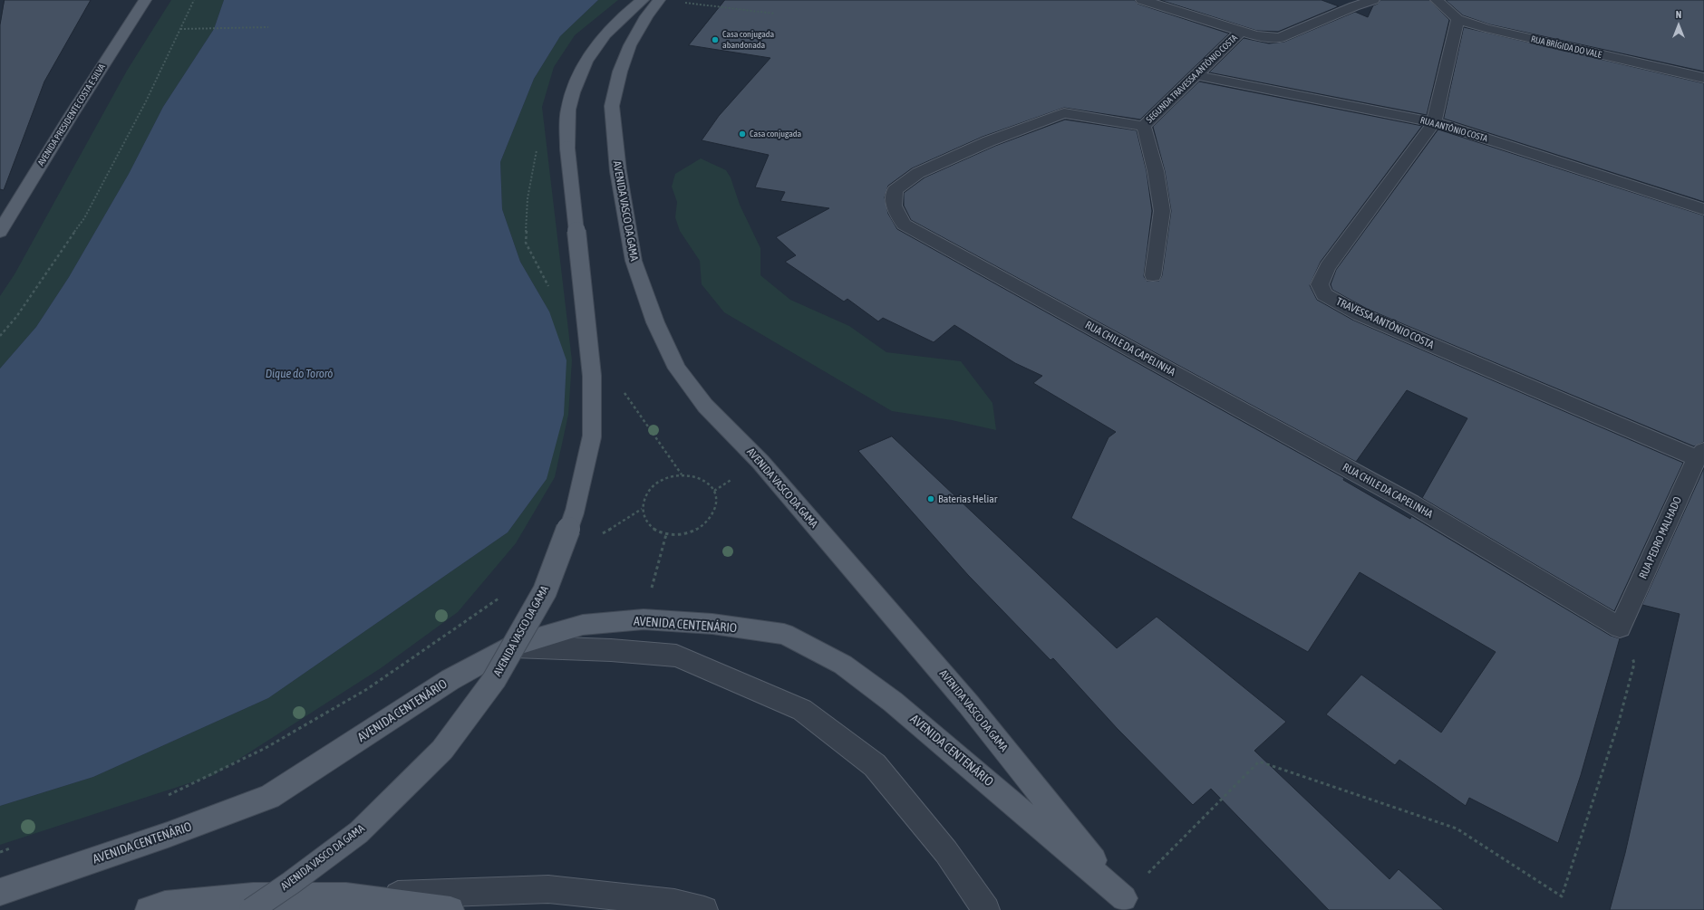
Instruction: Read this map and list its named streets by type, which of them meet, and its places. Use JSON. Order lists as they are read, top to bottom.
{
  "streets": {
    "main road": ["AVENIDA PRESIDENTE COSTA E SILVA", "AVENIDA VASCO DA GAMA", "AVENIDA CENTENÁRIO"],
    "street": [
      "RUA BRÍGIDA DO VALE",
      "SEGUNDA TRAVESSA ANTÔNIO COSTA",
      "RUA ANTÔNIO COSTA",
      "TRAVESSA ANTÔNIO COSTA",
      "RUA CHILE DA CAPELINHA",
      "RUA PEDRO MALHADO"
    ]
  },
  "crossings": [
    ["RUA BRÍGIDA DO VALE", "TRAVESSA ANTÔNIO COSTA"],
    ["SEGUNDA TRAVESSA ANTÔNIO COSTA", "RUA ANTÔNIO COSTA"],
    ["SEGUNDA TRAVESSA ANTÔNIO COSTA", "RUA CHILE DA CAPELINHA"],
    ["RUA ANTÔNIO COSTA", "TRAVESSA ANTÔNIO COSTA"],
    ["AVENIDA VASCO DA GAMA", "AVENIDA CENTENÁRIO"],
    ["TRAVESSA ANTÔNIO COSTA", "RUA PEDRO MALHADO"],
    ["RUA CHILE DA CAPELINHA", "RUA PEDRO MALHADO"]
  ],
  "water": ["Dique do Tororó"],
  "places": ["Casa conjugada abandonada", "Casa conjugada", "Baterias Heliar"],
  "north": "top"
}
